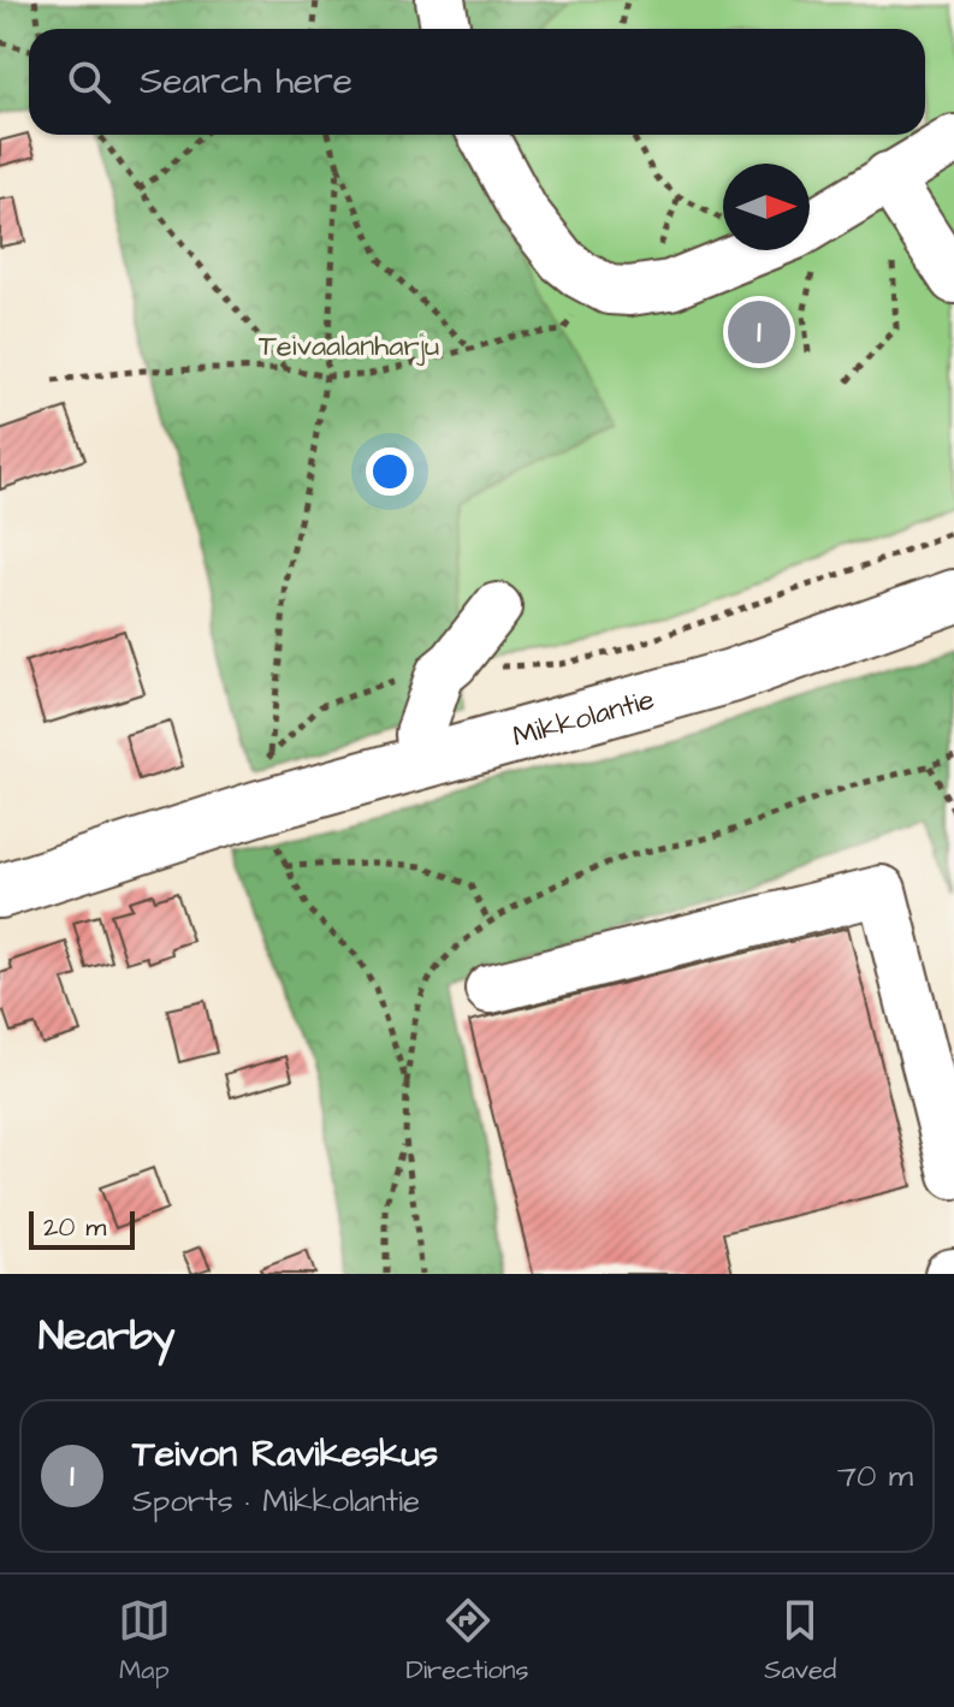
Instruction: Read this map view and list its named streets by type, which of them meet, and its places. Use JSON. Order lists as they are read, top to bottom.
{
  "streets": {
    "main road": ["Mikkolantie"]
  },
  "parks": ["Teivaalanharju"],
  "scale_bar": "20 m",
  "north": "right",
  "page": {
    "search": "Search here",
    "pins": "1",
    "scale": "20 m",
    "heading": "Nearby",
    "list": [
      {
        "mark": "1",
        "name": "Teivon Ravikeskus",
        "note": "Sports · Mikkolantie",
        "value": "70 m"
      }
    ],
    "nav": ["Map", "Directions", "Saved"]
  }
}
